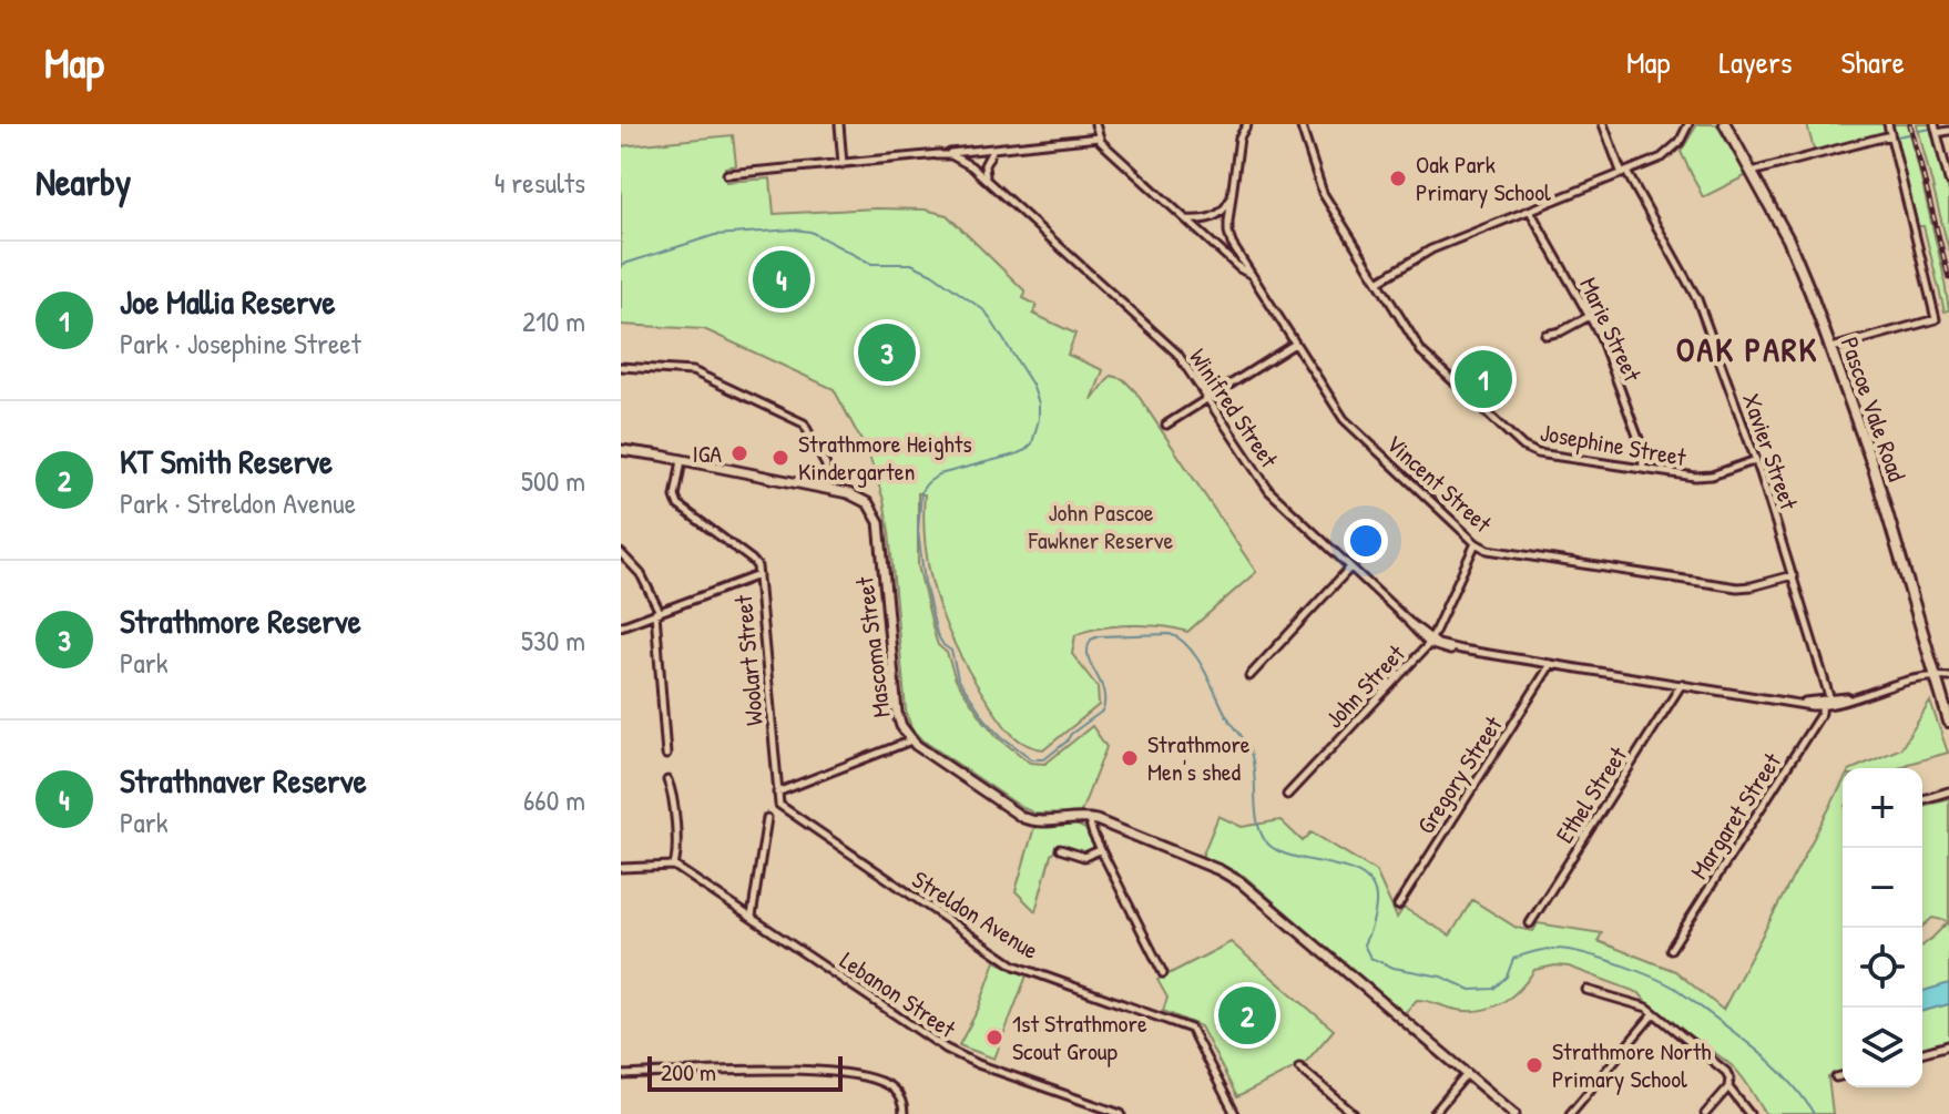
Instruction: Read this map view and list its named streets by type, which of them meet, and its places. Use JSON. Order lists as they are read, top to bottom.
{
  "streets": {
    "main road": ["Pascoe Vale Road", "Mascoma Street"],
    "street": [
      "Marie Street",
      "Winifred Street",
      "Josephine Street",
      "Xavier Street",
      "Vincent Street",
      "Woolart Street",
      "John Street",
      "Gregory Street",
      "Ethel Street",
      "Margaret Street",
      "Streldon Avenue",
      "Lebanon Street"
    ]
  },
  "crossings": [
    ["Marie Street", "Josephine Street"],
    ["Winifred Street", "John Street"],
    ["Josephine Street", "Xavier Street"],
    ["Xavier Street", "Vincent Street"],
    ["Vincent Street", "John Street"],
    ["Mascoma Street", "Woolart Street"],
    ["Woolart Street", "Streldon Avenue"]
  ],
  "districts": ["OAK PARK"],
  "parks": ["John Pascoe Fawkner Reserve"],
  "places": [
    "Oak Park Primary School",
    "IGA",
    "Strathmore Heights Kindergarten",
    "Strathmore Men's shed",
    "1st Strathmore Scout Group",
    "Strathmore North Primary School"
  ],
  "scale_bar": "200 m",
  "page": {
    "header": "Map",
    "nav": ["Map", "Layers", "Share"],
    "heading": ["Nearby", "4 results"],
    "list": [
      {
        "mark": "1",
        "name": "Joe Mallia Reserve",
        "note": "Park · Josephine Street",
        "value": "210 m"
      },
      {
        "mark": "2",
        "name": "KT Smith Reserve",
        "note": "Park · Streldon Avenue",
        "value": "500 m"
      },
      {
        "mark": "3",
        "name": "Strathmore Reserve",
        "note": "Park",
        "value": "530 m"
      },
      {
        "mark": "4",
        "name": "Strathnaver Reserve",
        "note": "Park",
        "value": "660 m"
      }
    ],
    "pins": [
      "4",
      "3",
      "1",
      "2"
    ],
    "map_buttons": ["+", "−"],
    "scale": "200 m"
  }
}
